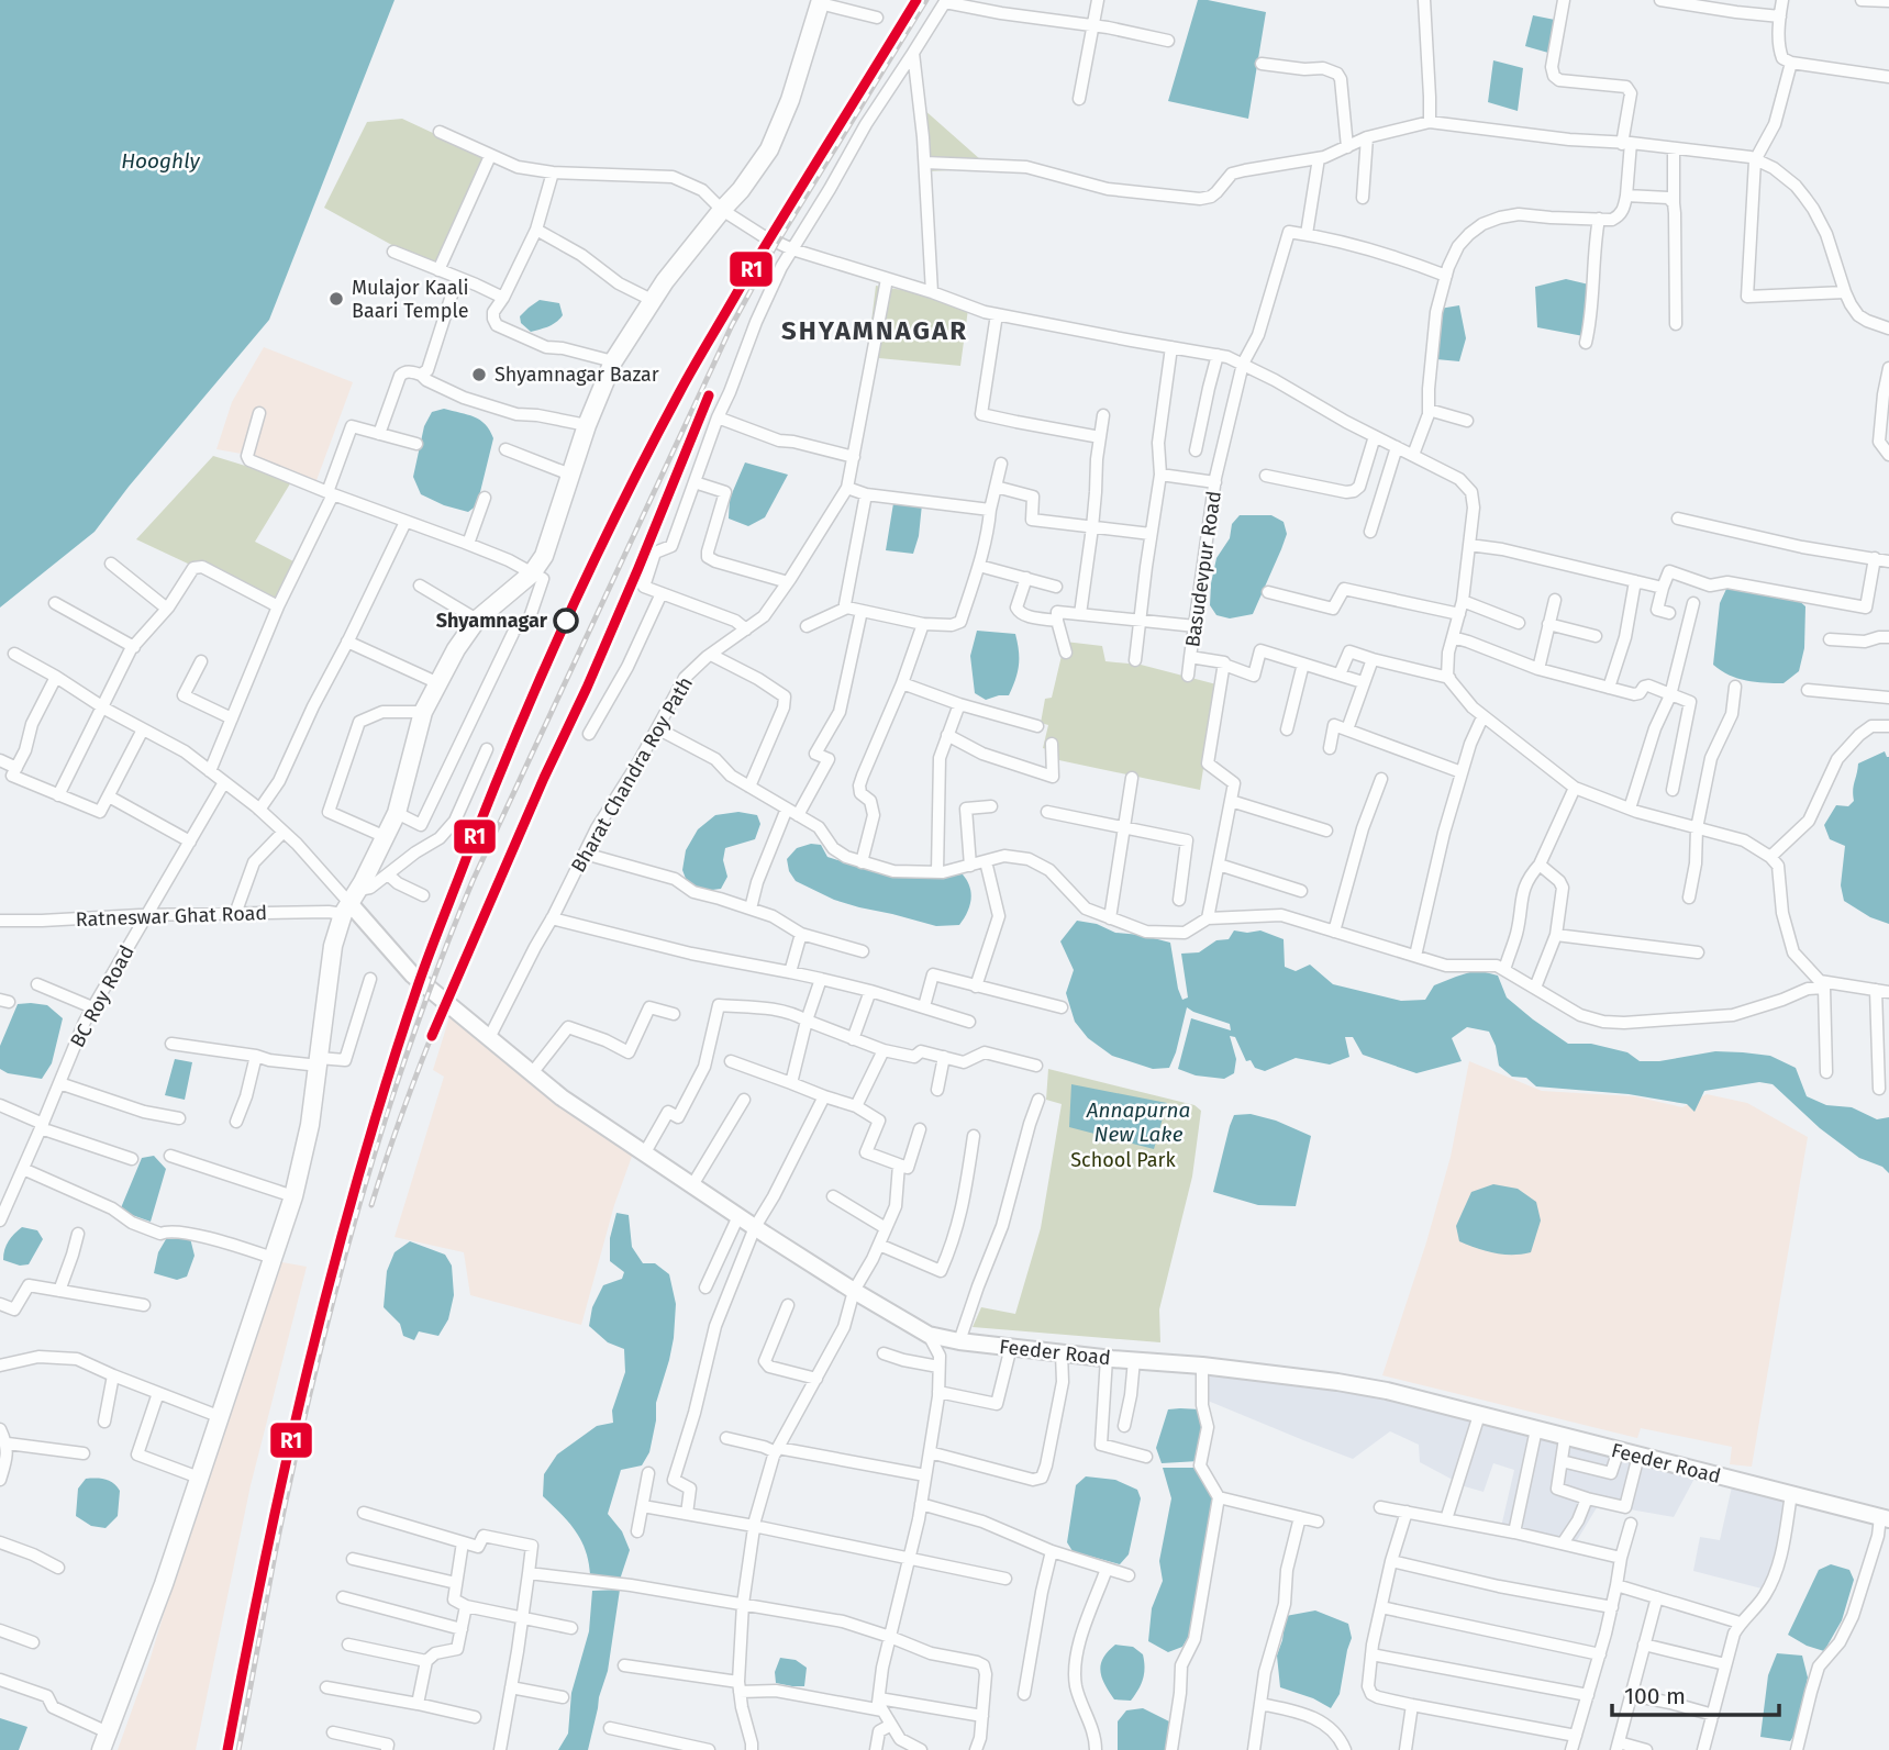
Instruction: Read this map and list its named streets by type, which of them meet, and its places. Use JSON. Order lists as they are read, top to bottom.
{
  "streets": {
    "street": [
      "Basudevpur Road",
      "Bharat Chandra Roy Path",
      "Ratneswar Ghat Road",
      "BC Roy Road",
      "Feeder Road"
    ]
  },
  "crossings": [
    ["Bharat Chandra Roy Path", "Feeder Road"],
    ["Ratneswar Ghat Road", "BC Roy Road"],
    ["Ratneswar Ghat Road", "Feeder Road"]
  ],
  "districts": ["SHYAMNAGAR"],
  "water": ["Hooghly", "Annapurna New Lake"],
  "parks": ["School Park"],
  "places": ["Mulajor Kaali Baari Temple", "Shyamnagar Bazar", "Shyamnagar"],
  "lines": ["transit line R1"],
  "scale_bar": "100 m"
}
